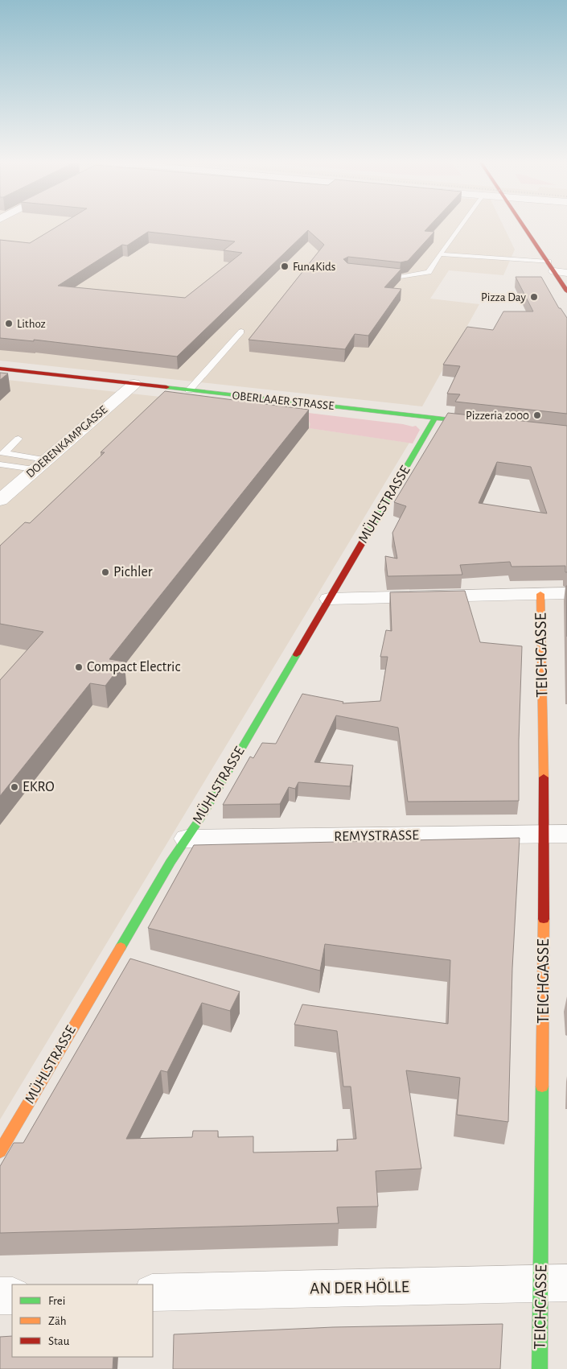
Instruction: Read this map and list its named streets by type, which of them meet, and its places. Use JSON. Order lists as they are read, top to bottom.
{
  "streets": {
    "street": [
      "OBERLAAER STRASSE",
      "DOERENKAMPGASSE",
      "MÜHLSTRASSE",
      "TEICHGASSE",
      "REMYSTRASSE",
      "AN DER HÖLLE"
    ]
  },
  "crossings": [
    ["OBERLAAER STRASSE", "DOERENKAMPGASSE"],
    ["OBERLAAER STRASSE", "MÜHLSTRASSE"],
    ["MÜHLSTRASSE", "REMYSTRASSE"],
    ["TEICHGASSE", "REMYSTRASSE"],
    ["TEICHGASSE", "AN DER HÖLLE"]
  ],
  "places": [
    "Fun4Kids",
    "Pizza Day",
    "Lithoz",
    "Pizzeria 2000",
    "Pichler",
    "Compact Electric",
    "EKRO"
  ],
  "legend": ["Frei", "Zäh", "Stau"]
}
